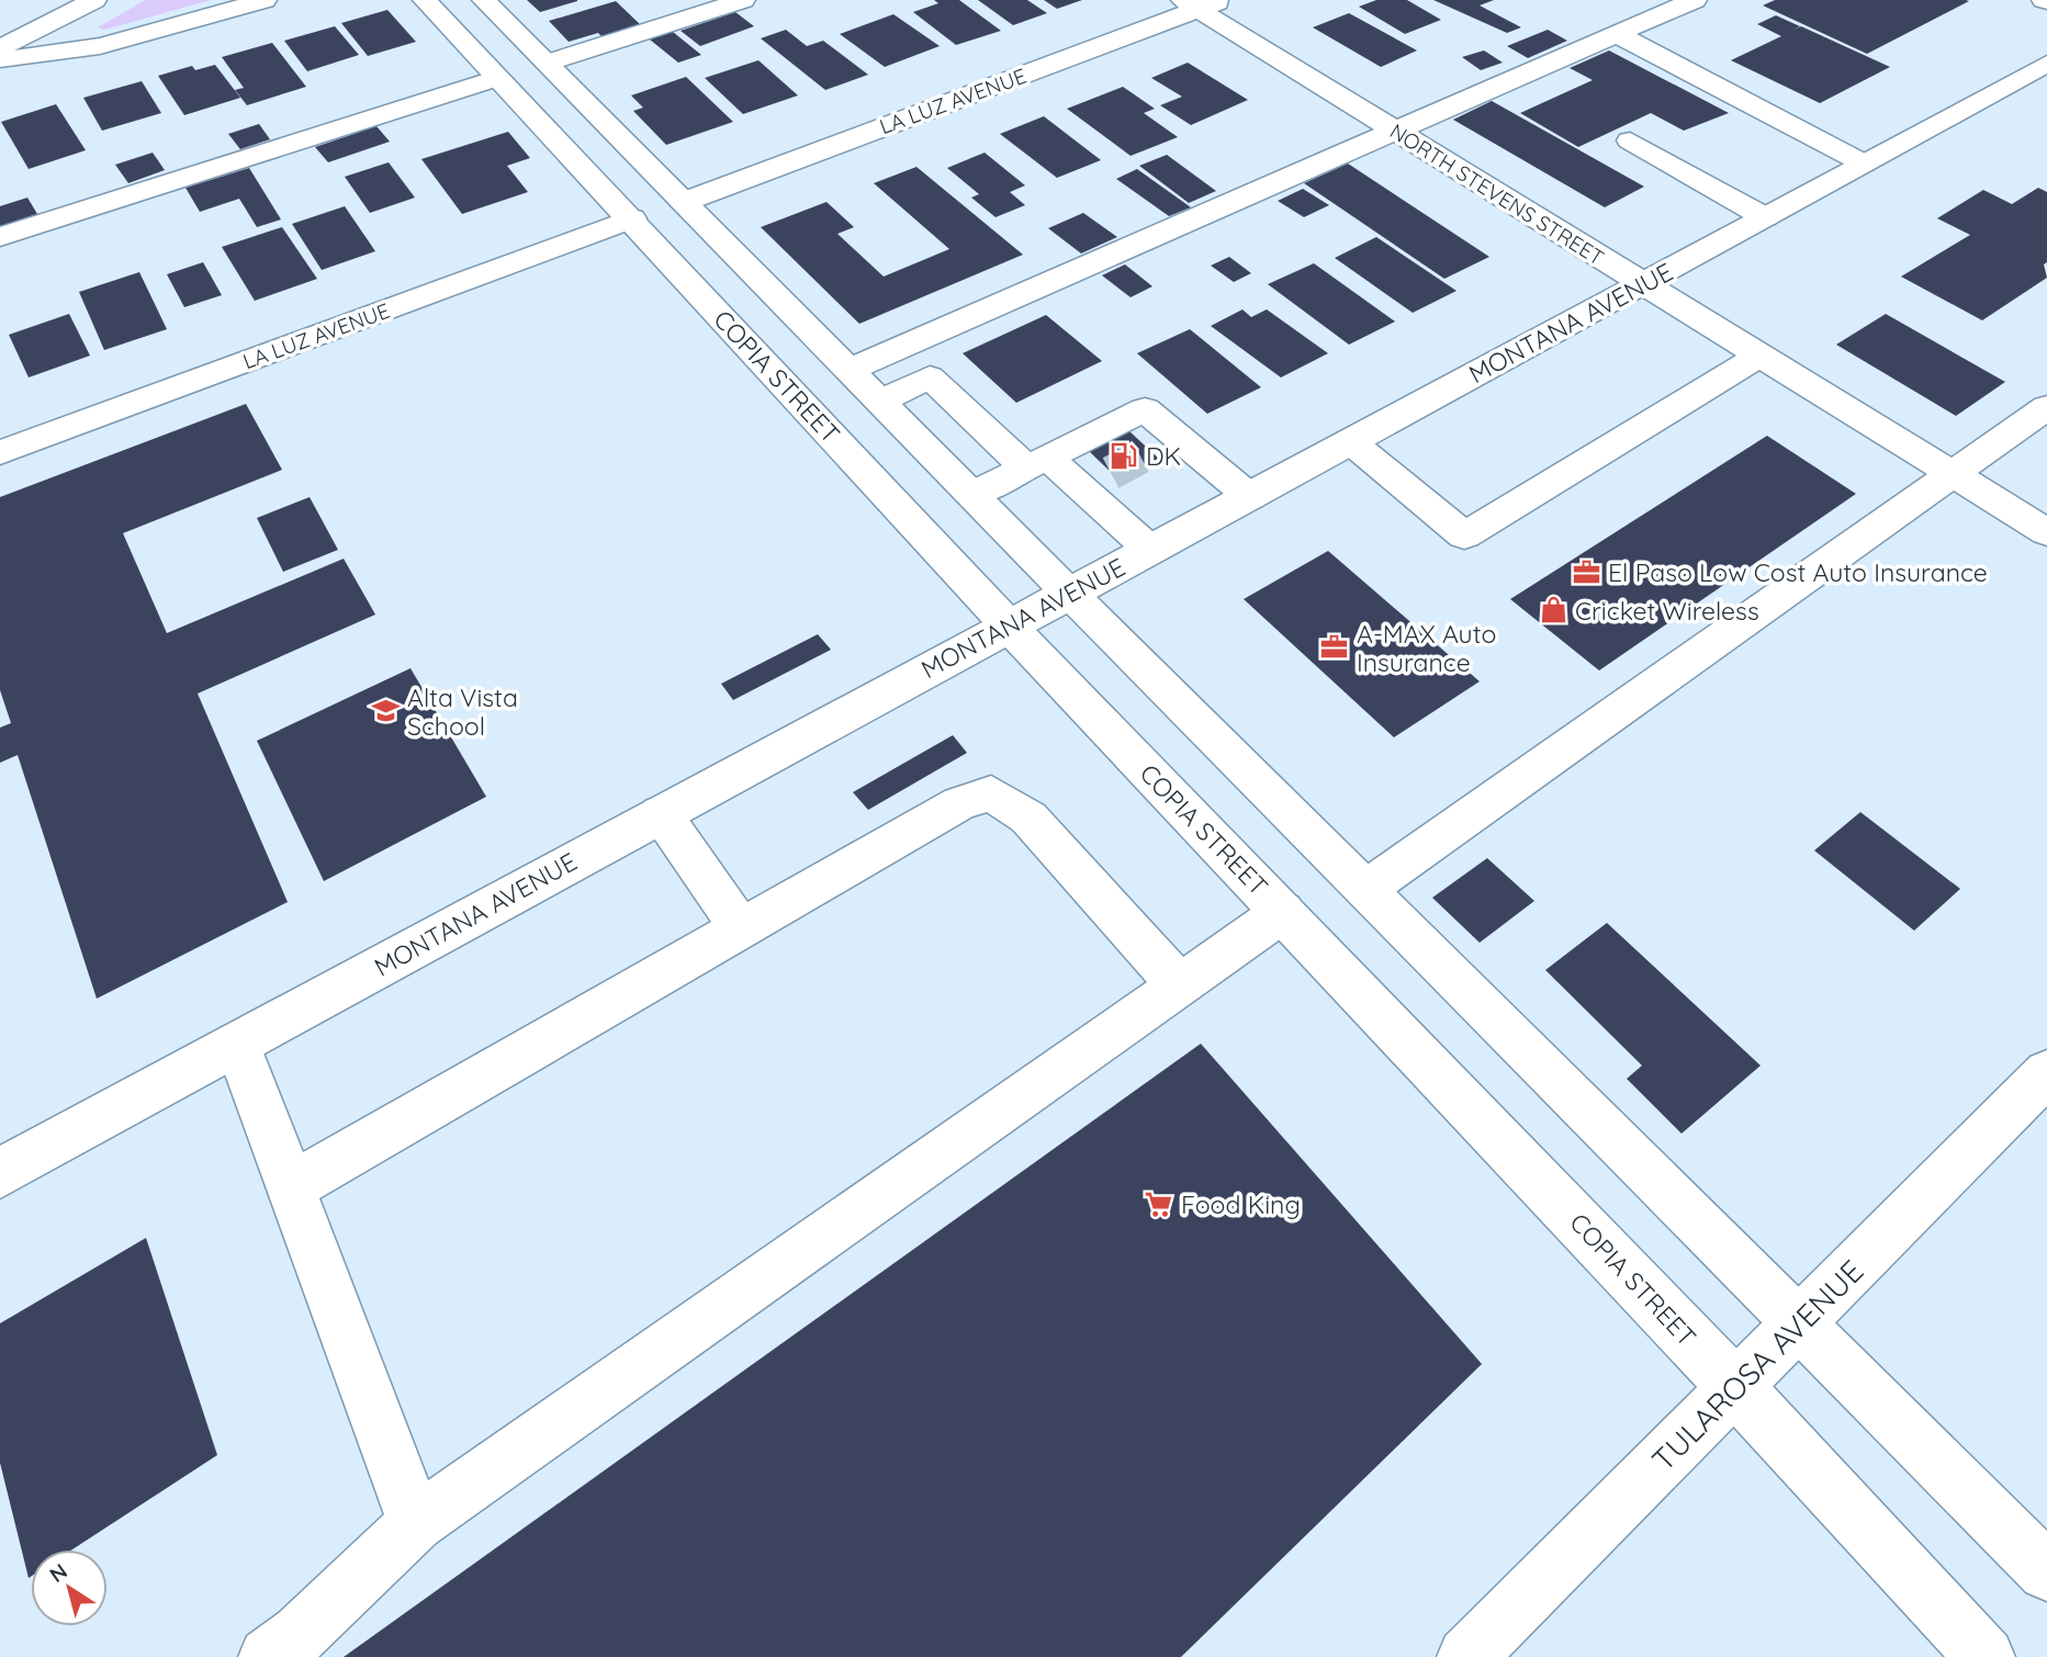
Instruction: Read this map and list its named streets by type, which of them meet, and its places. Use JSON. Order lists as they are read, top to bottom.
{
  "streets": {
    "main road": [
      "LA LUZ AVENUE",
      "NORTH STEVENS STREET",
      "MONTANA AVENUE",
      "COPIA STREET",
      "TULAROSA AVENUE"
    ]
  },
  "crossings": [
    ["LA LUZ AVENUE", "NORTH STEVENS STREET"],
    ["LA LUZ AVENUE", "COPIA STREET"],
    ["NORTH STEVENS STREET", "MONTANA AVENUE"],
    ["MONTANA AVENUE", "COPIA STREET"],
    ["COPIA STREET", "TULAROSA AVENUE"]
  ],
  "places": {
    "fuel station": ["DK"],
    "office": ["El Paso Low Cost Auto Insurance", "A-MAX Auto Insurance"],
    "shop": ["Cricket Wireless"],
    "school or university": ["Alta Vista School"],
    "supermarket": ["Food King"]
  },
  "north": "top left"
}
